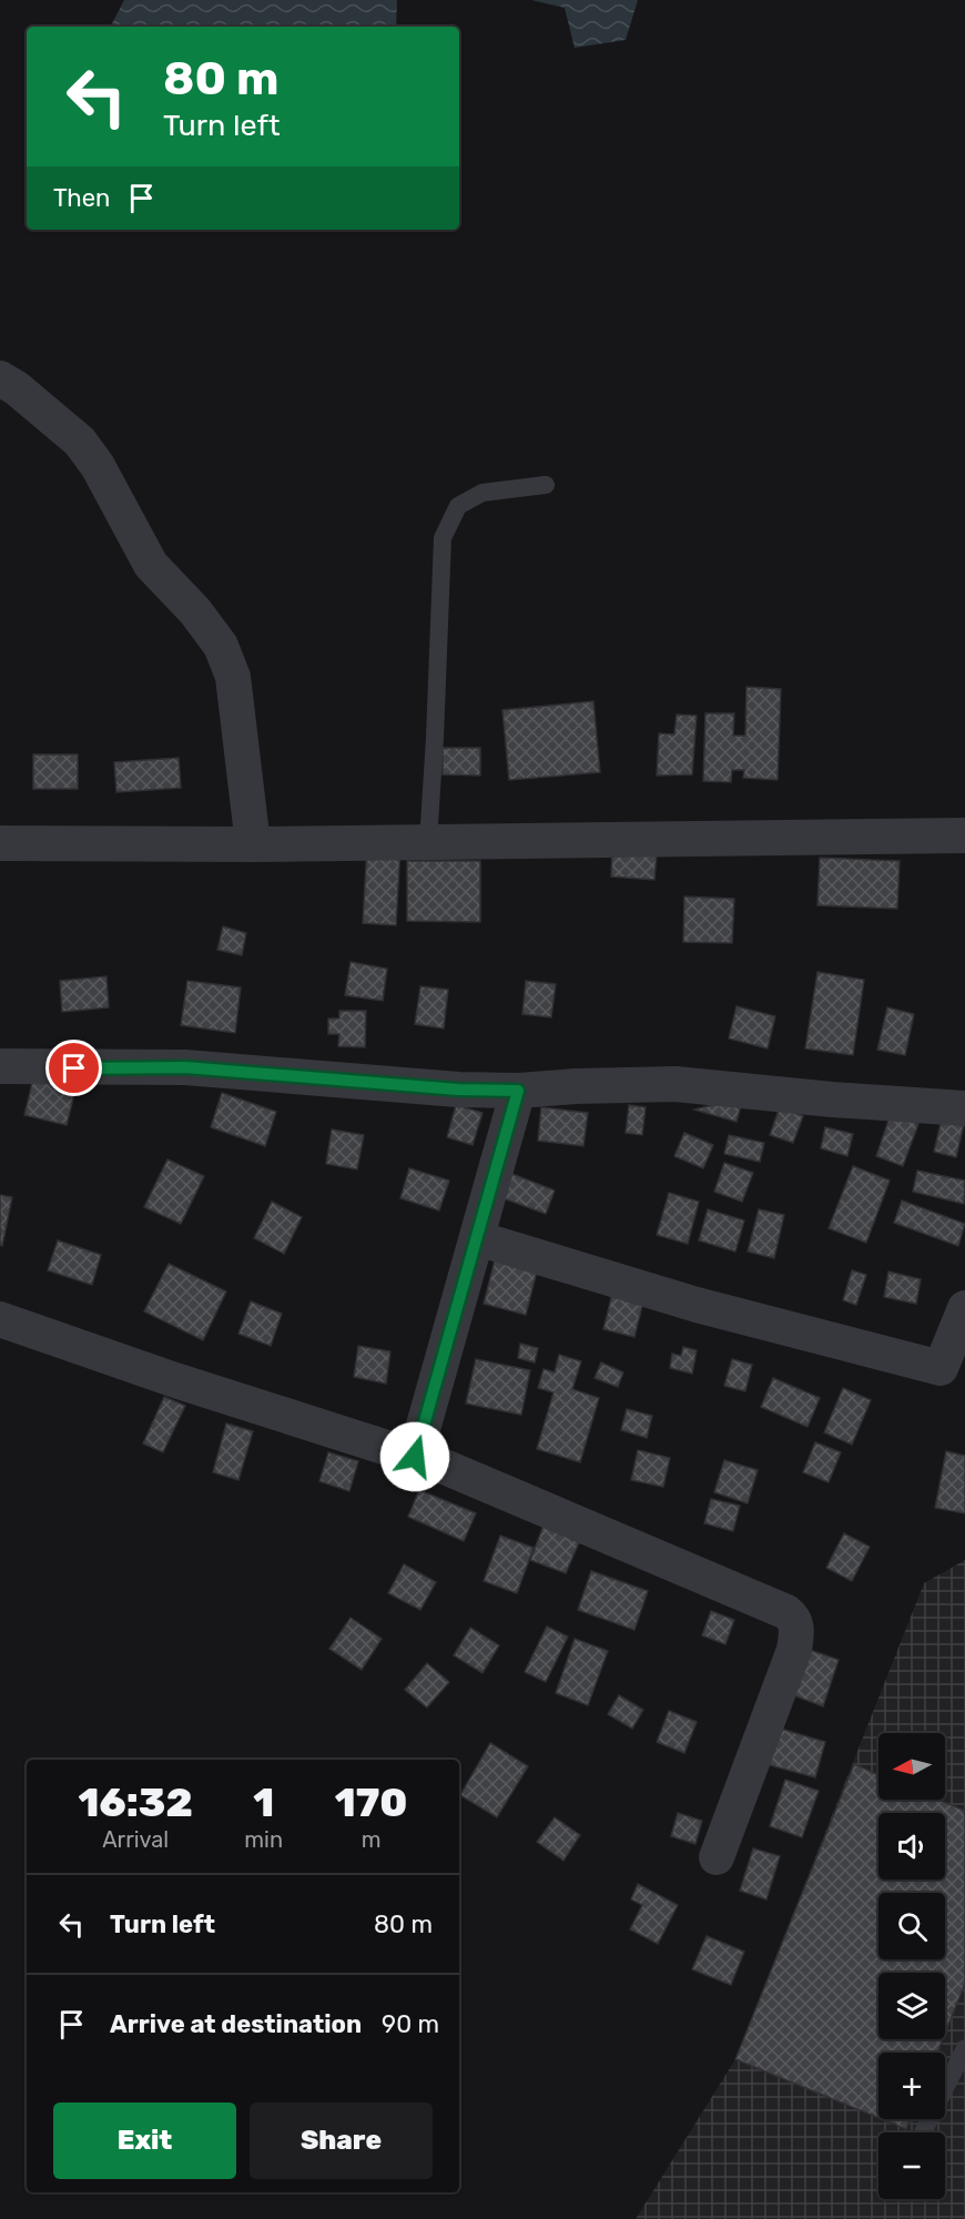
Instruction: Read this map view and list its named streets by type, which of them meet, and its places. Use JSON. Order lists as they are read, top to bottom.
{
  "north": "left",
  "page": {
    "turn": ["80 m", "Turn left"],
    "then": "Then",
    "map_buttons": ["+", "−"],
    "eta": [
      "16:32",
      "Arrival",
      "1",
      "min",
      "170",
      "m"
    ],
    "list": [
      {
        "name": "Turn left",
        "value": "80 m"
      },
      {
        "name": "Arrive at destination",
        "value": "90 m"
      }
    ],
    "buttons": ["Exit", "Share"]
  }
}
